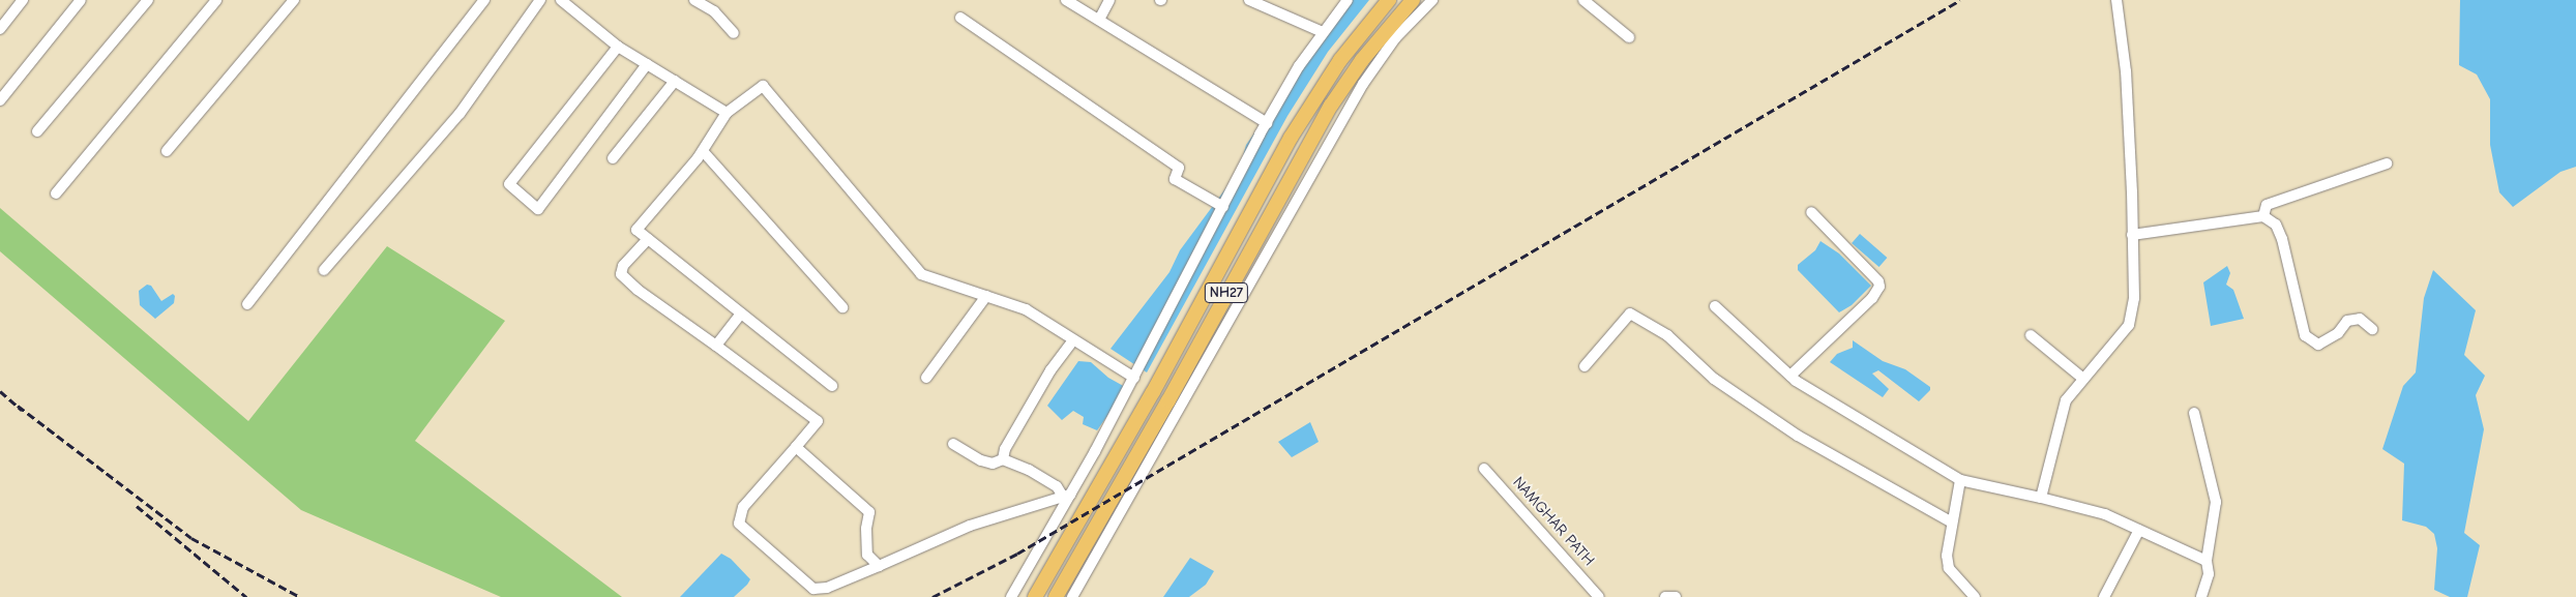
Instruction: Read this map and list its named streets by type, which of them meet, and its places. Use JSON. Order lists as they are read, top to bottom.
{
  "streets": {
    "highway": ["NH27"],
    "street": ["NAMGHAR PATH"]
  }
}
